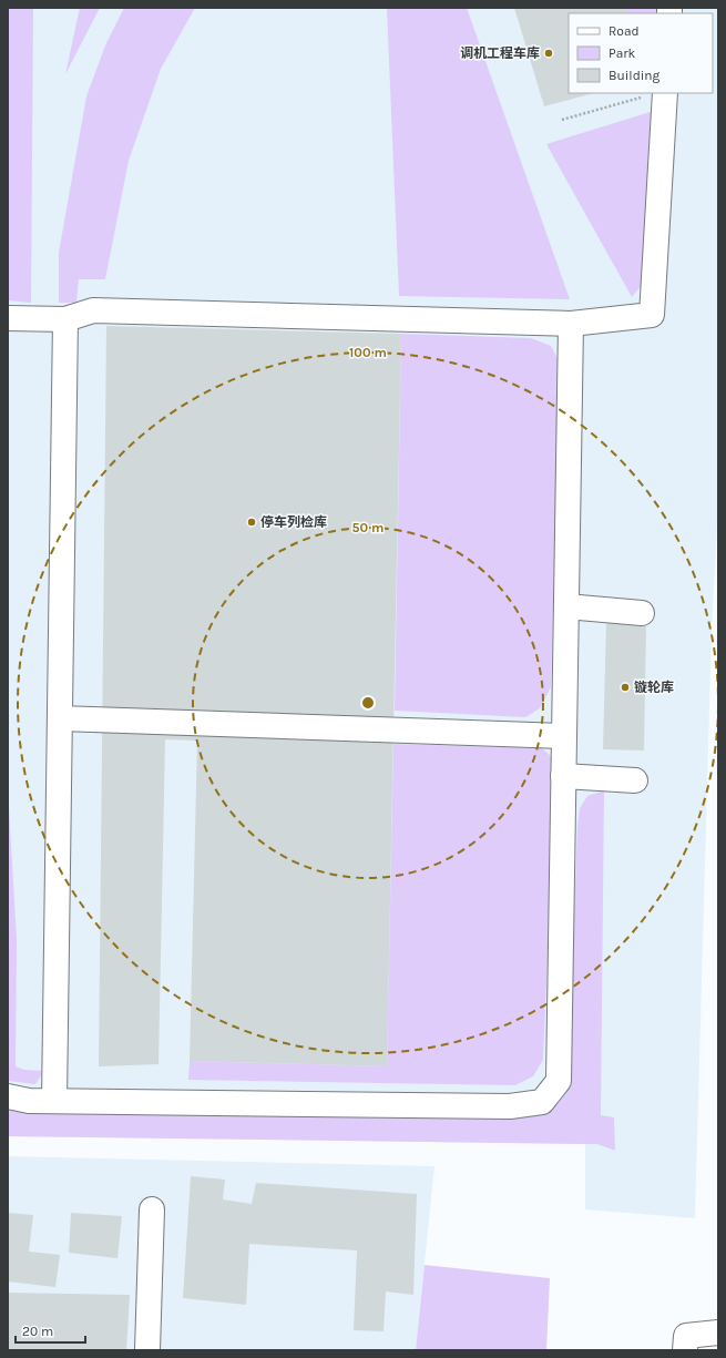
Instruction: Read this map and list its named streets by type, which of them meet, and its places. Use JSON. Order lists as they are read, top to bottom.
{
  "places": ["调机工程车库", "停车列检库", "镟轮库"],
  "legend": ["Road", "Park", "Building"],
  "scale_bar": "20 m",
  "rings": ["100 m", "50 m"]
}
